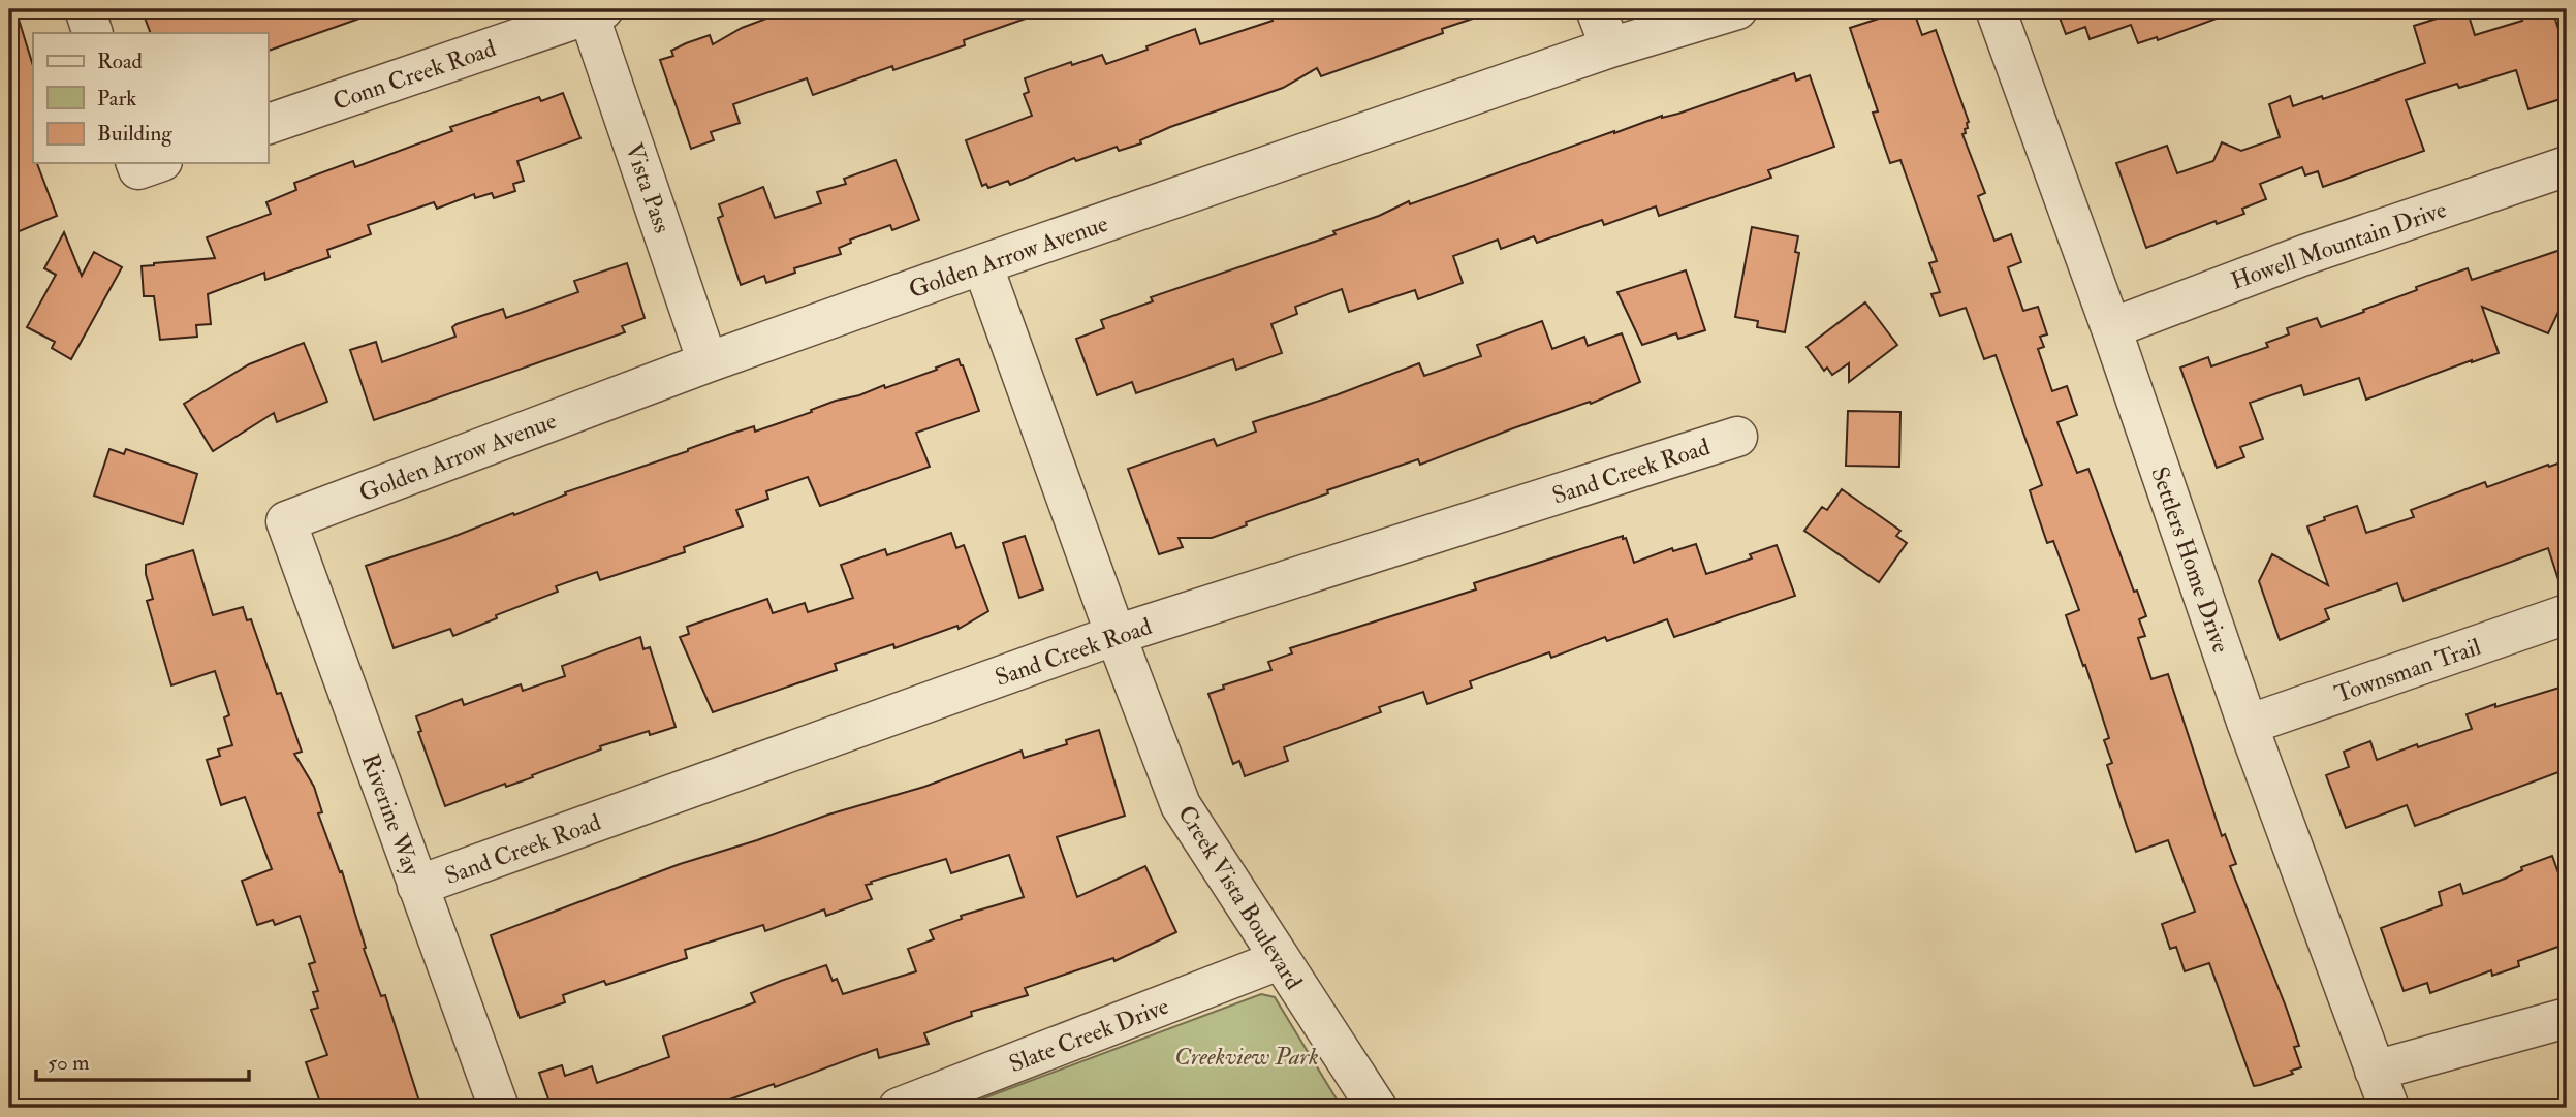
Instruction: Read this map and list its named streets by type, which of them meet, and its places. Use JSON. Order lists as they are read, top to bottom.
{
  "streets": {
    "street": [
      "Conn Creek Road",
      "Vista Pass",
      "Howell Mountain Drive",
      "Golden Arrow Avenue",
      "Sand Creek Road",
      "Settlers Home Drive",
      "Townsman Trail",
      "Riverine Way",
      "Creek Vista Boulevard",
      "Slate Creek Drive"
    ]
  },
  "crossings": [
    ["Conn Creek Road", "Vista Pass"],
    ["Vista Pass", "Golden Arrow Avenue"],
    ["Howell Mountain Drive", "Settlers Home Drive"],
    ["Golden Arrow Avenue", "Riverine Way"],
    ["Golden Arrow Avenue", "Creek Vista Boulevard"],
    ["Sand Creek Road", "Riverine Way"],
    ["Sand Creek Road", "Creek Vista Boulevard"],
    ["Settlers Home Drive", "Townsman Trail"],
    ["Creek Vista Boulevard", "Slate Creek Drive"]
  ],
  "parks": ["Creekview Park"],
  "legend": ["Road", "Park", "Building"],
  "scale_bar": "50 m"
}
